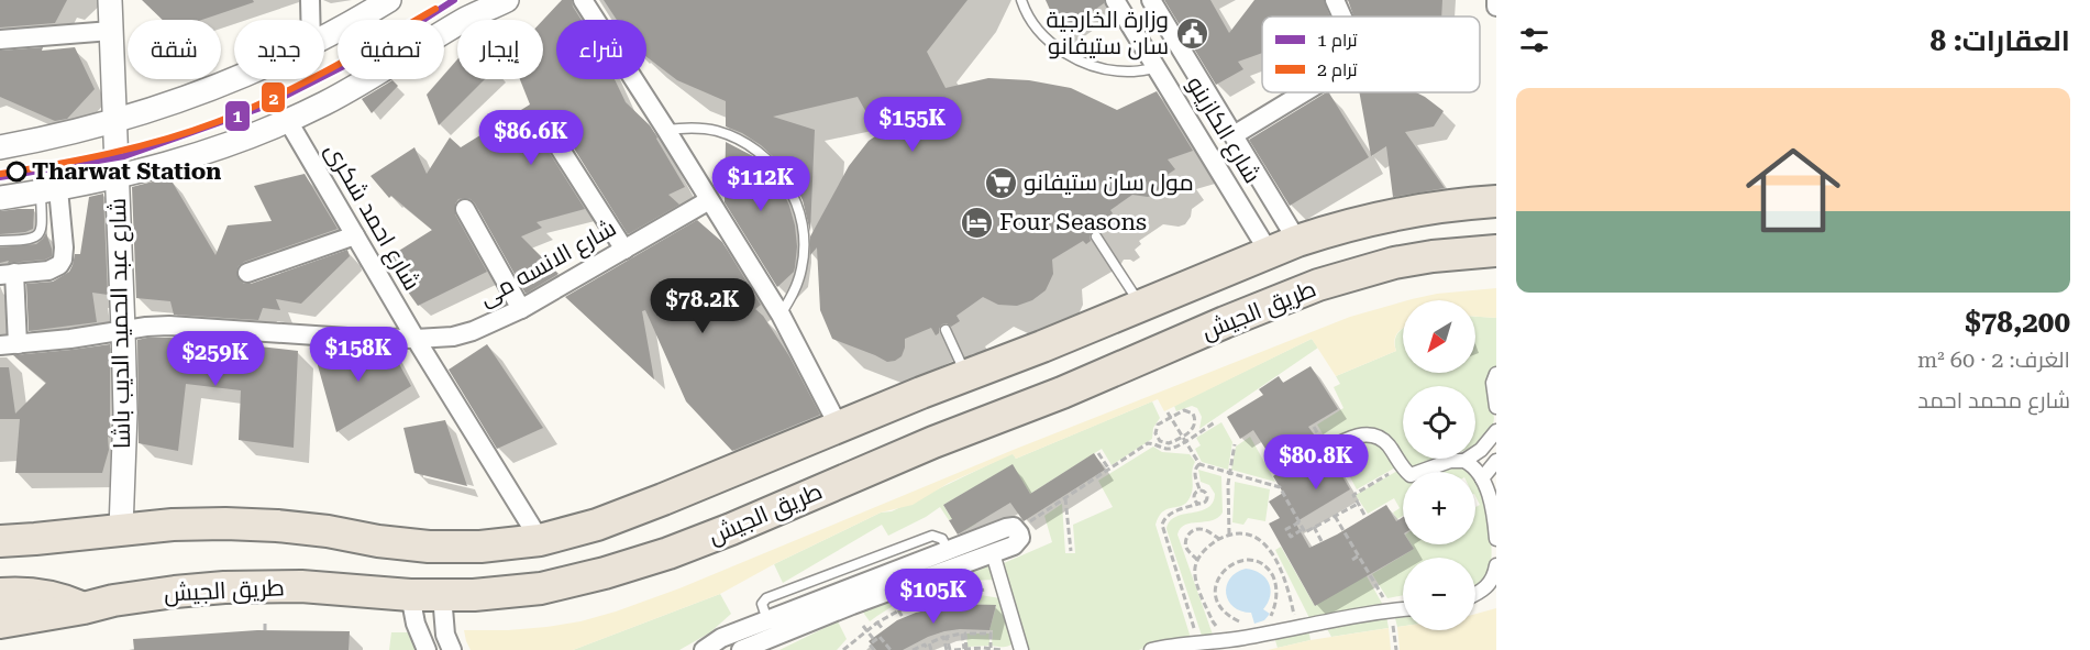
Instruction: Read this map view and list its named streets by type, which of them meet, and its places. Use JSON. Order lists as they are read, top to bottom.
{
  "streets": {
    "highway": ["طريق الجيش"],
    "street": [
      "شارع الكازينو",
      "شارع احمد شكرى",
      "شارع الانسه مى",
      "شارع عبد الحميد الديب باشا"
    ]
  },
  "crossings": [
    ["شارع احمد شكرى", "شارع الانسه مى"],
    ["شارع الانسه مى", "شارع عبد الحميد الديب باشا"]
  ],
  "places": {
    "public building": ["وزارة الخارجية سان ستيفانو"],
    "other": ["Tharwat Station"],
    "supermarket": ["مول سان ستيفانو"],
    "hotel": ["Four Seasons"]
  },
  "lines": ["tram line 1", "tram line 2"],
  "legend": ["ترام 1", "ترام 2"],
  "north": "bottom left",
  "page": {
    "heading": "العقارات: 8",
    "chip": [
      "شراء",
      "إيجار",
      "تصفية",
      "جديد",
      "شقة"
    ],
    "list": [
      {
        "name": "$78,200",
        "note": "الغرف: 2 · 60 m² · شارع محمد احمد"
      }
    ],
    "price": [
      "$155K",
      "$86.6K",
      "$112K",
      "$78.2K",
      "$158K",
      "$259K",
      "$80.8K",
      "$105K"
    ],
    "map_buttons": ["+", "−"]
  }
}
